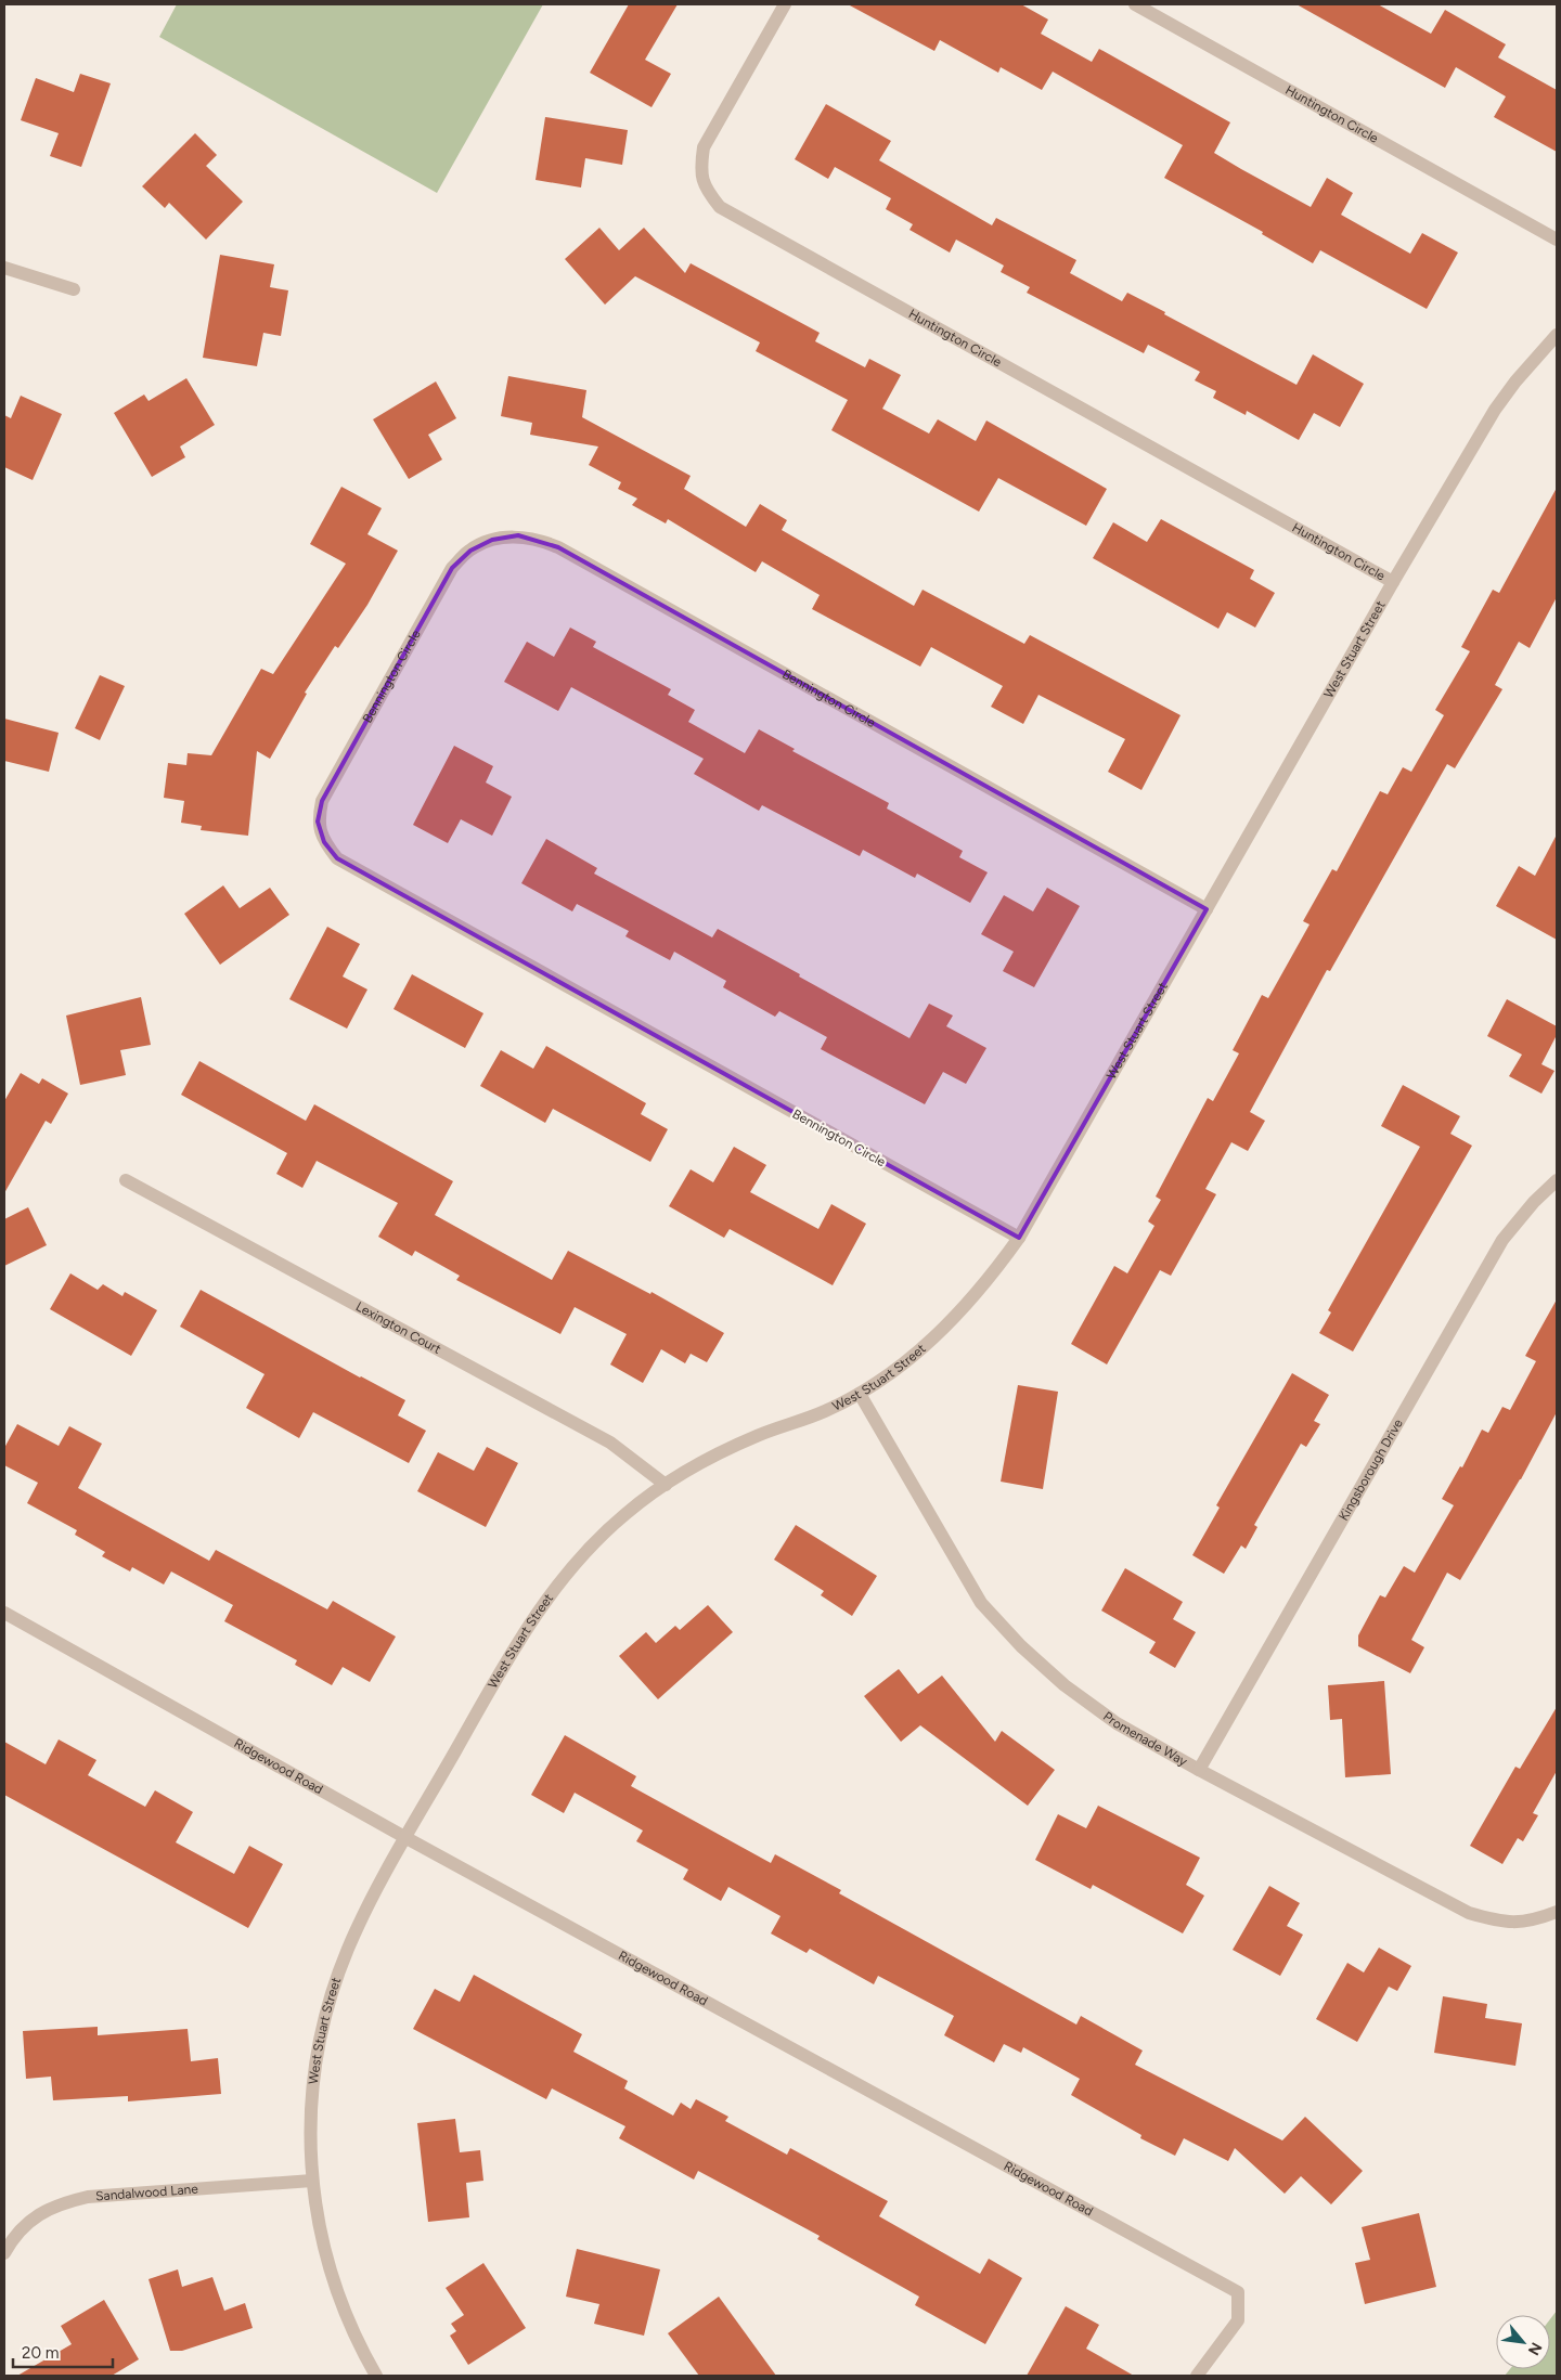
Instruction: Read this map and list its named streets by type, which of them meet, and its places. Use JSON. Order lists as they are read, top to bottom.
{
  "streets": {
    "street": [
      "Huntington Circle",
      "West Stuart Street",
      "Bennington Circle",
      "Lexington Court",
      "Kingsborough Drive",
      "Promenade Way",
      "Ridgewood Road",
      "Sandalwood Lane"
    ]
  },
  "crossings": [
    ["Huntington Circle", "West Stuart Street"],
    ["West Stuart Street", "Bennington Circle"],
    ["West Stuart Street", "Lexington Court"],
    ["West Stuart Street", "Promenade Way"],
    ["West Stuart Street", "Ridgewood Road"],
    ["West Stuart Street", "Sandalwood Lane"],
    ["Kingsborough Drive", "Promenade Way"]
  ],
  "scale_bar": "20 m",
  "north": "bottom right"
}
